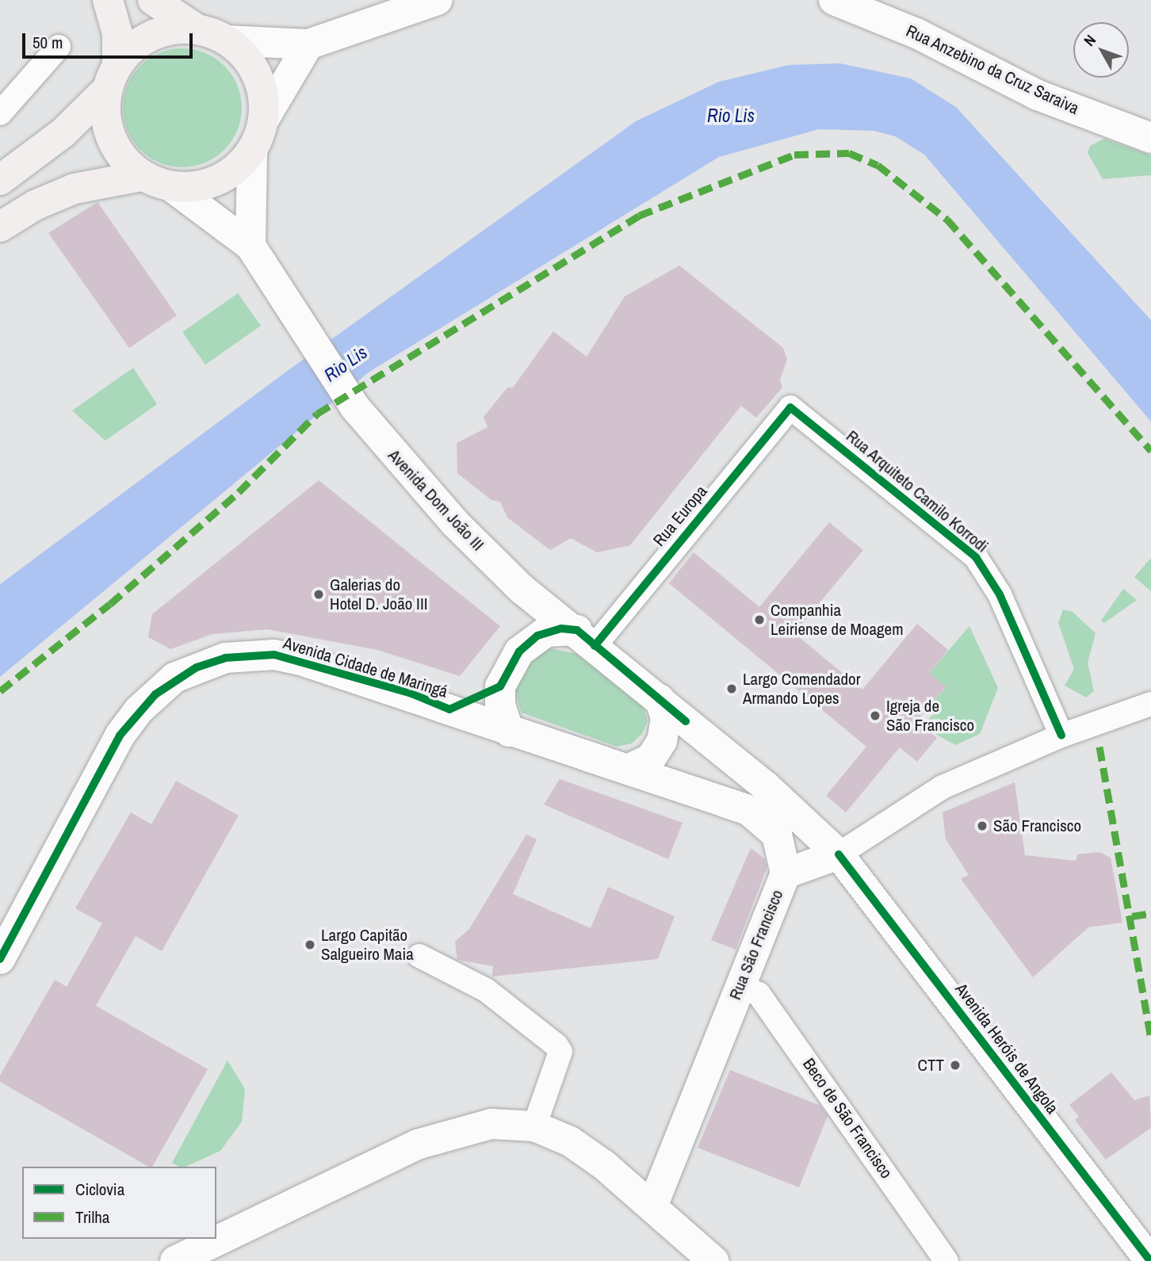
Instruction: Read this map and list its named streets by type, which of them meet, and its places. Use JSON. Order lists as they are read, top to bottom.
{
  "streets": {
    "main road": [
      "Rua Anzebino da Cruz Saraiva",
      "Avenida Dom João III",
      "Avenida Cidade de Maringá",
      "Rua São Francisco",
      "Avenida Heróis de Angola"
    ],
    "street": ["Rua Arquiteto Camilo Korrodi", "Rua Europa", "Beco de São Francisco"]
  },
  "crossings": [
    ["Rua Arquiteto Camilo Korrodi", "Rua Europa"],
    ["Rua Arquiteto Camilo Korrodi", "Rua São Francisco"],
    ["Avenida Dom João III", "Rua Europa"],
    ["Avenida Dom João III", "Avenida Cidade de Maringá"],
    ["Rua Europa", "Avenida Cidade de Maringá"],
    ["Avenida Cidade de Maringá", "Rua São Francisco"],
    ["Rua São Francisco", "Avenida Heróis de Angola"],
    ["Rua São Francisco", "Beco de São Francisco"]
  ],
  "water": ["Rio Lis"],
  "places": [
    "Galerias do Hotel D. João III",
    "Companhia Leiriense de Moagem",
    "Largo Comendador Armando Lopes",
    "Igreja de São Francisco",
    "São Francisco",
    "Largo Capitão Salgueiro Maia",
    "CTT"
  ],
  "legend": ["Ciclovia", "Trilha"],
  "scale_bar": "50 m",
  "north": "top left"
}
